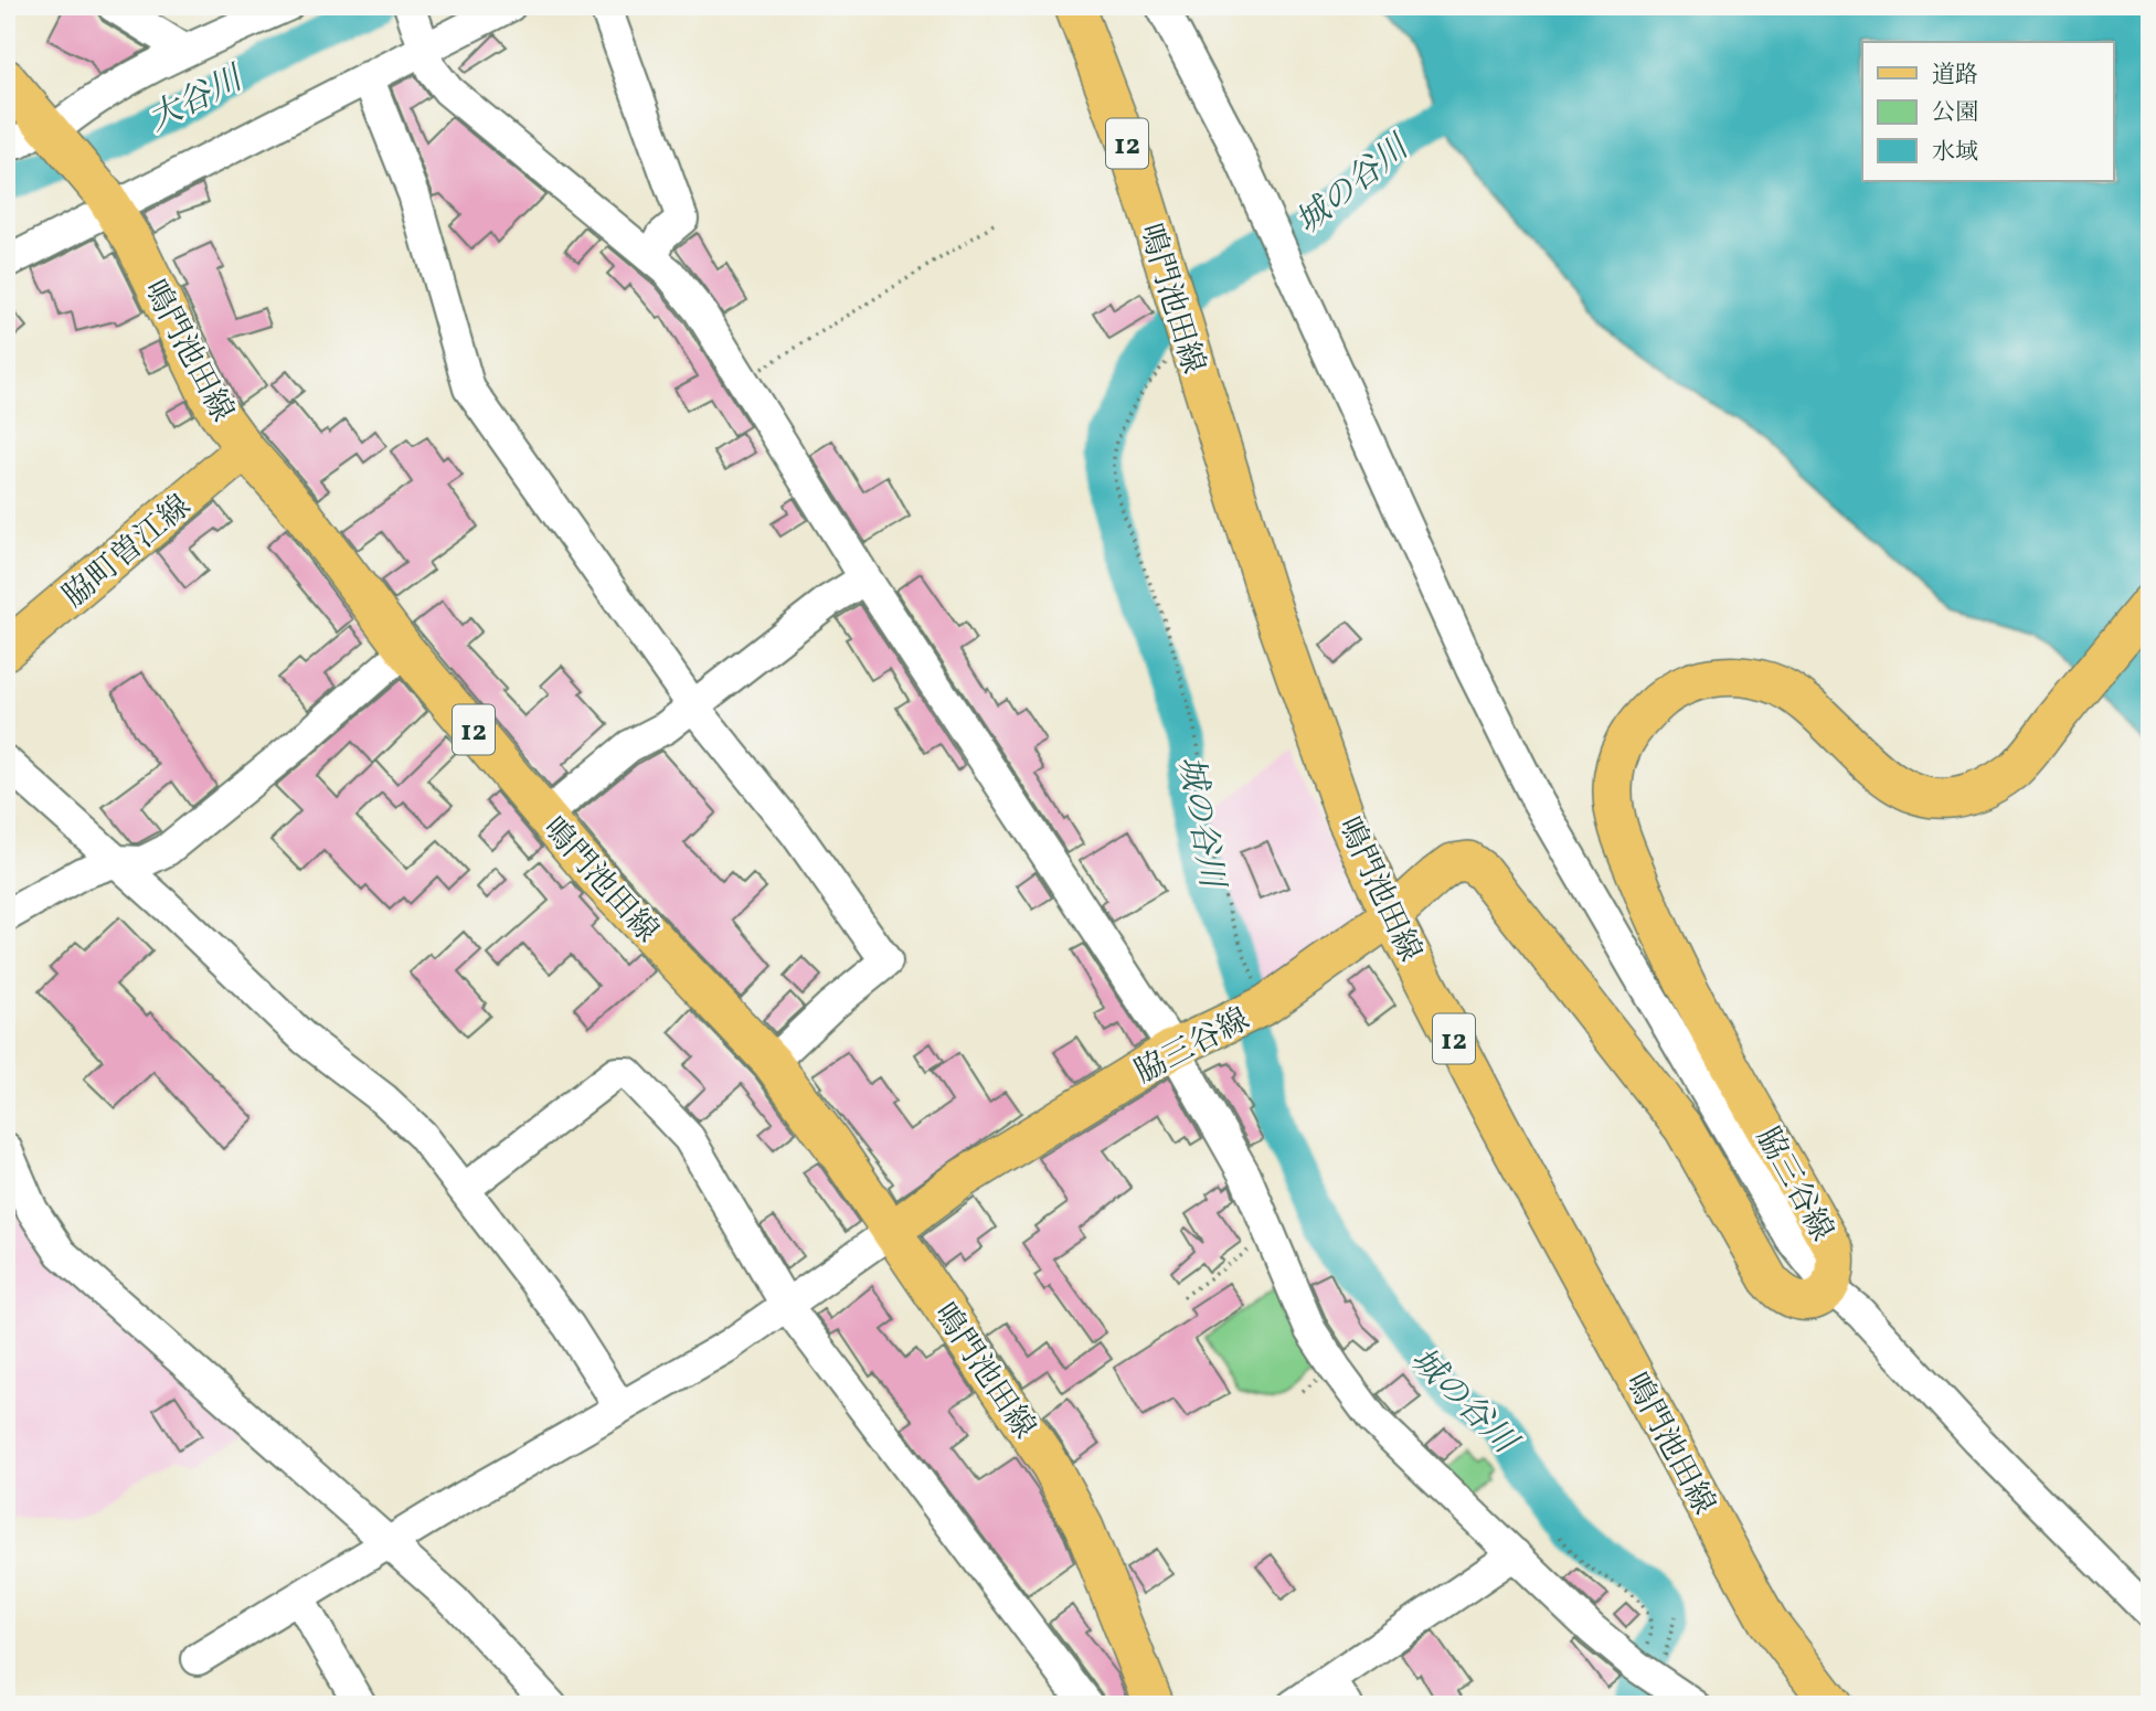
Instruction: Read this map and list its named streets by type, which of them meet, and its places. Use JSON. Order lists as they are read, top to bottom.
{
  "streets": {
    "main road": [
      "12",
      "鳴門池田線",
      "脇町曽江線",
      "脇三谷線"
    ]
  },
  "crossings": [
    ["鳴門池田線", "脇町曽江線"],
    ["鳴門池田線", "脇三谷線"]
  ],
  "water": ["大谷川", "城の谷川"],
  "legend": ["道路", "公園", "水域"]
}
